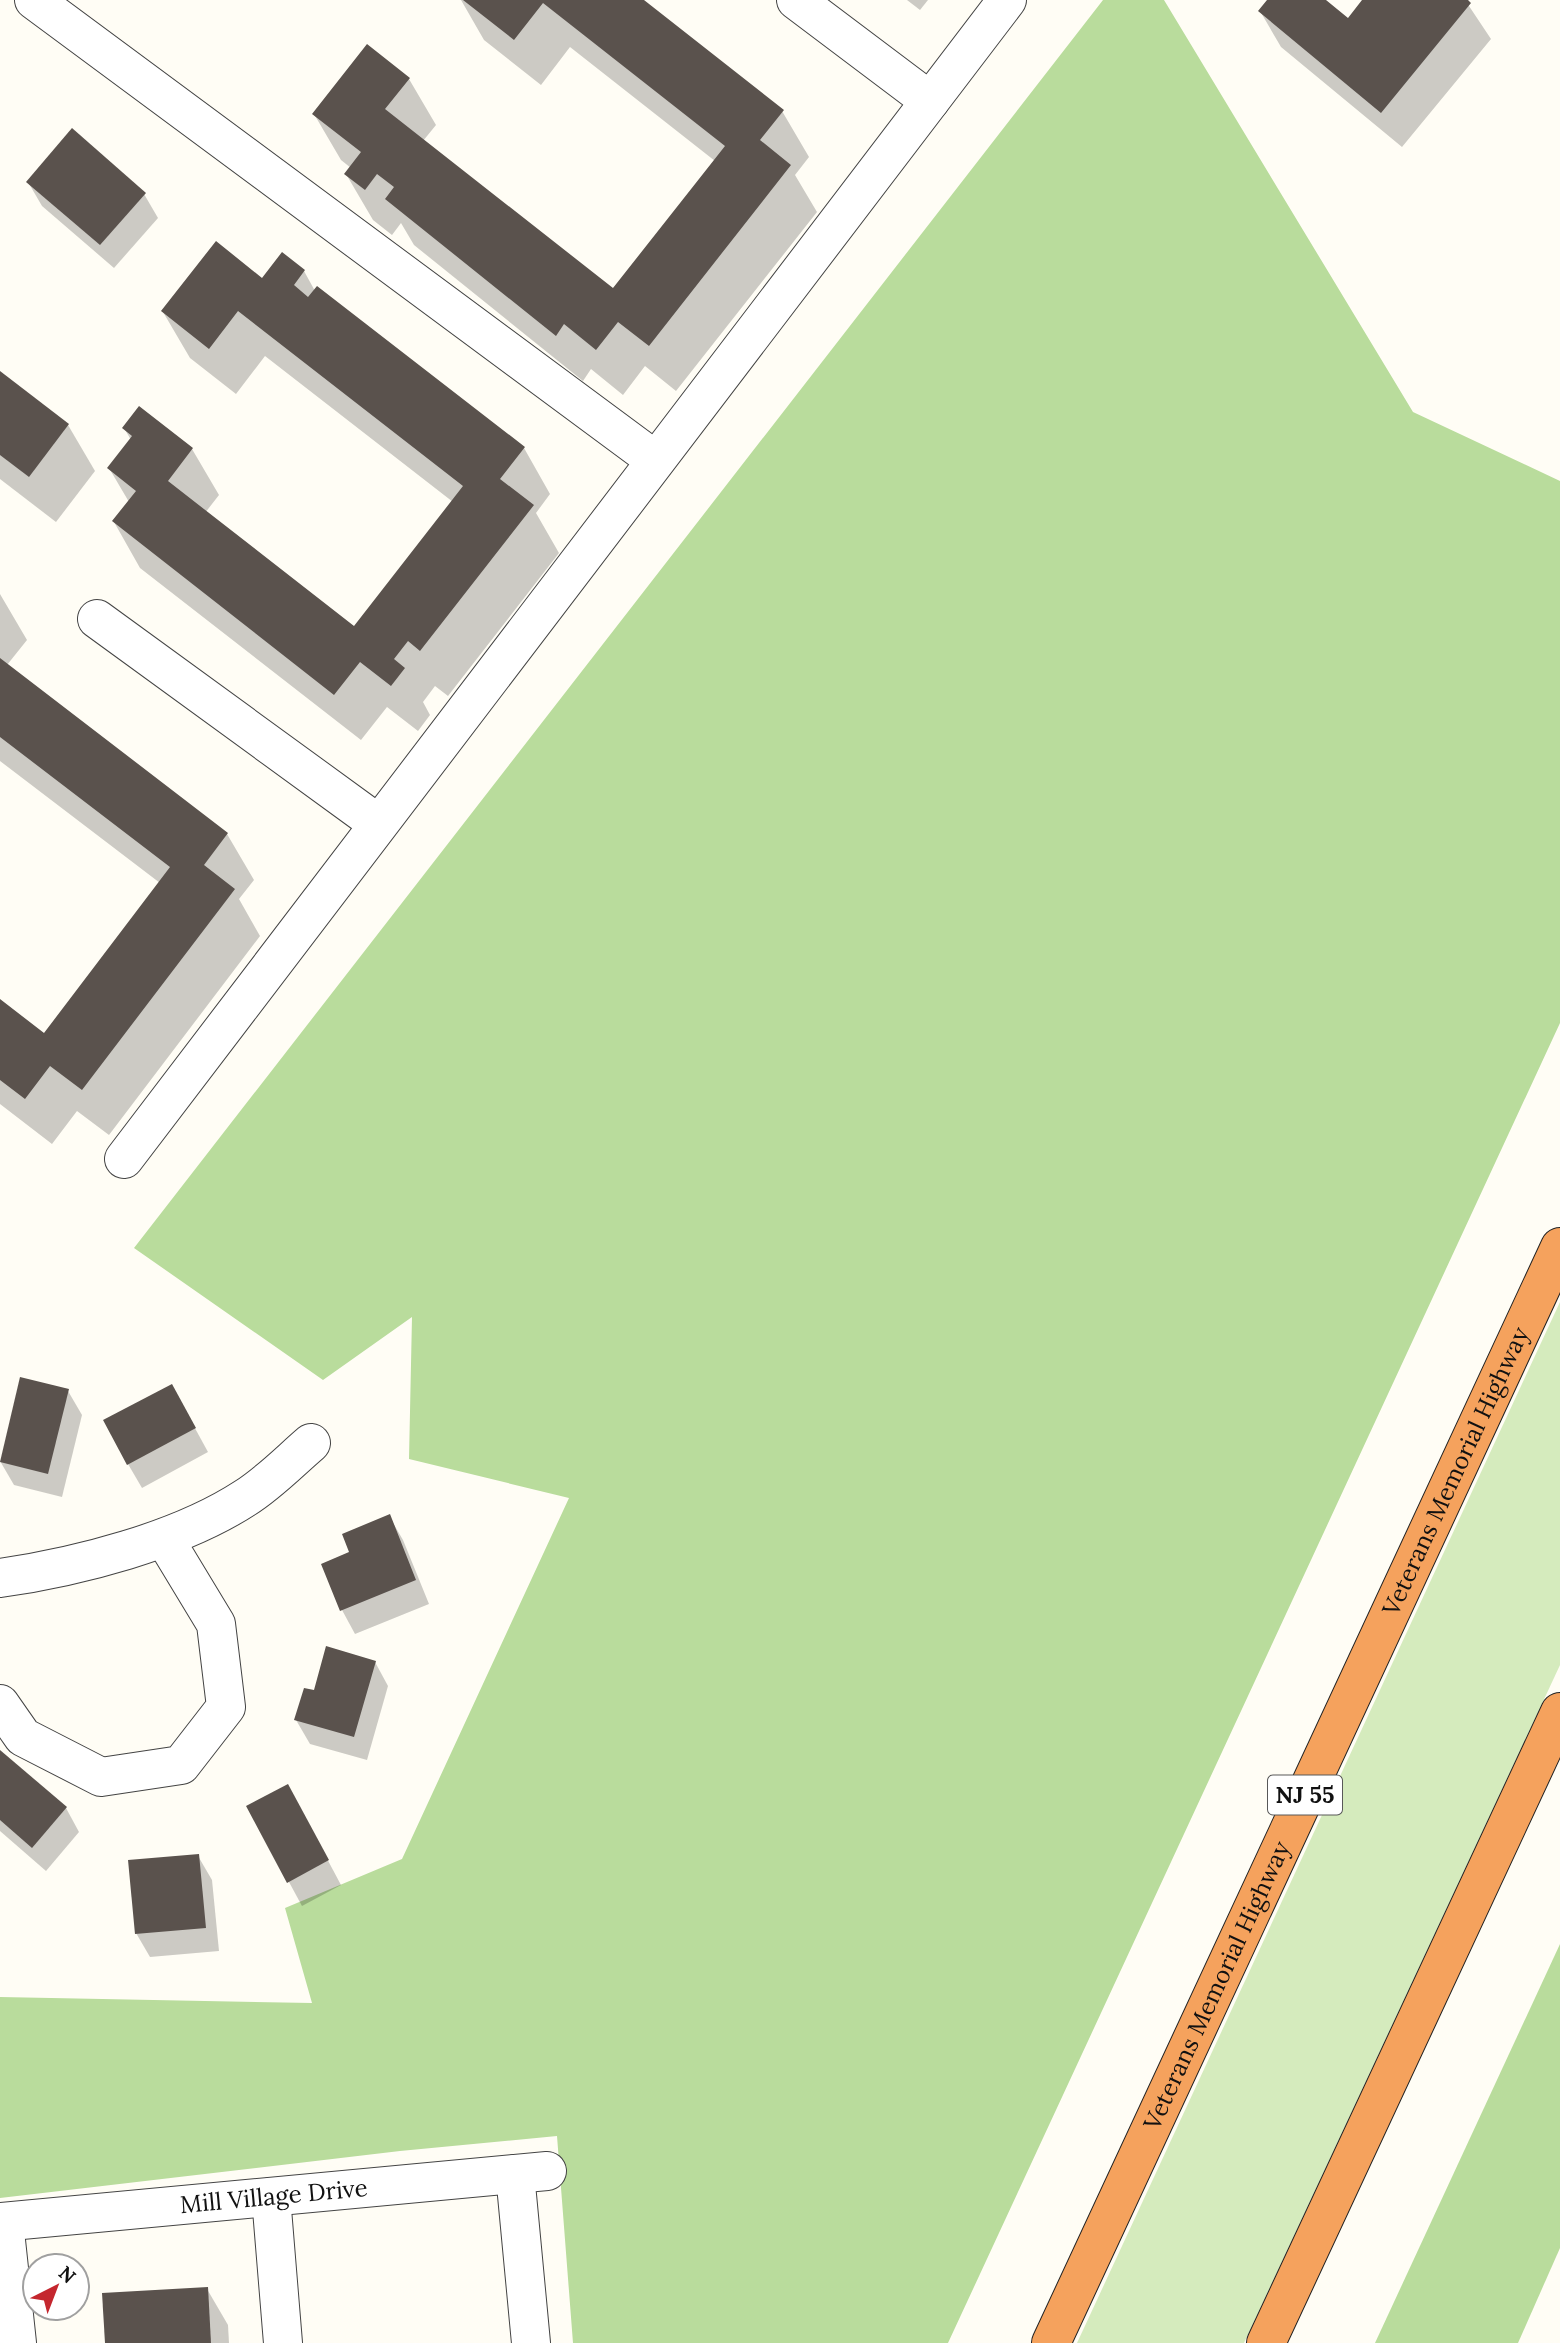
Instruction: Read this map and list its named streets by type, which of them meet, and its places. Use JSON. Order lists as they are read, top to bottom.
{
  "streets": {
    "highway": ["Veterans Memorial Highway", "NJ 55"],
    "street": ["Mill Village Drive"]
  },
  "north": "top right"
}
